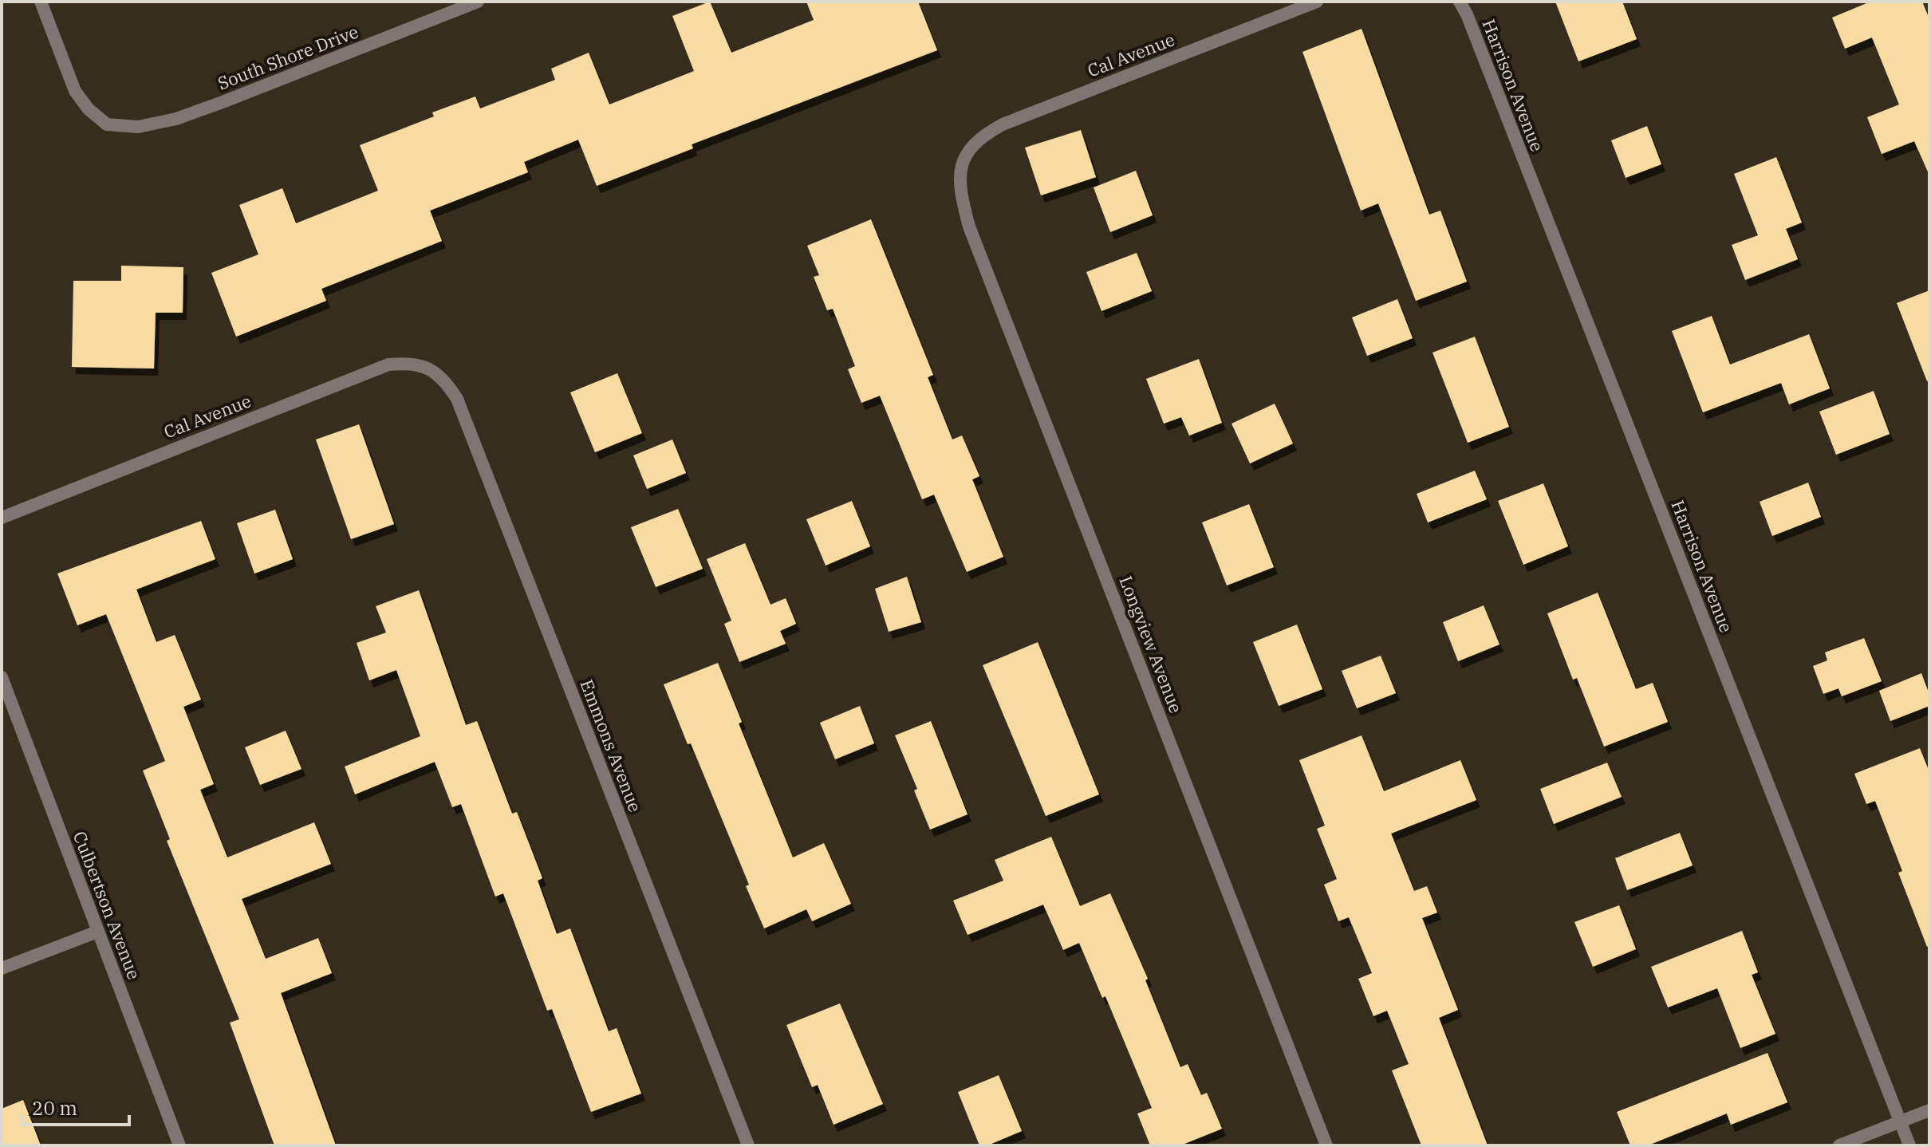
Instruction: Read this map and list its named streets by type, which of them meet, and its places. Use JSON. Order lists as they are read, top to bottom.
{
  "streets": {
    "street": [
      "Cal Avenue",
      "South Shore Drive",
      "Harrison Avenue",
      "Longview Avenue",
      "Emmons Avenue",
      "Culbertson Avenue"
    ]
  },
  "crossings": [
    ["Cal Avenue", "Longview Avenue"],
    ["Cal Avenue", "Emmons Avenue"]
  ],
  "scale_bar": "20 m"
}
